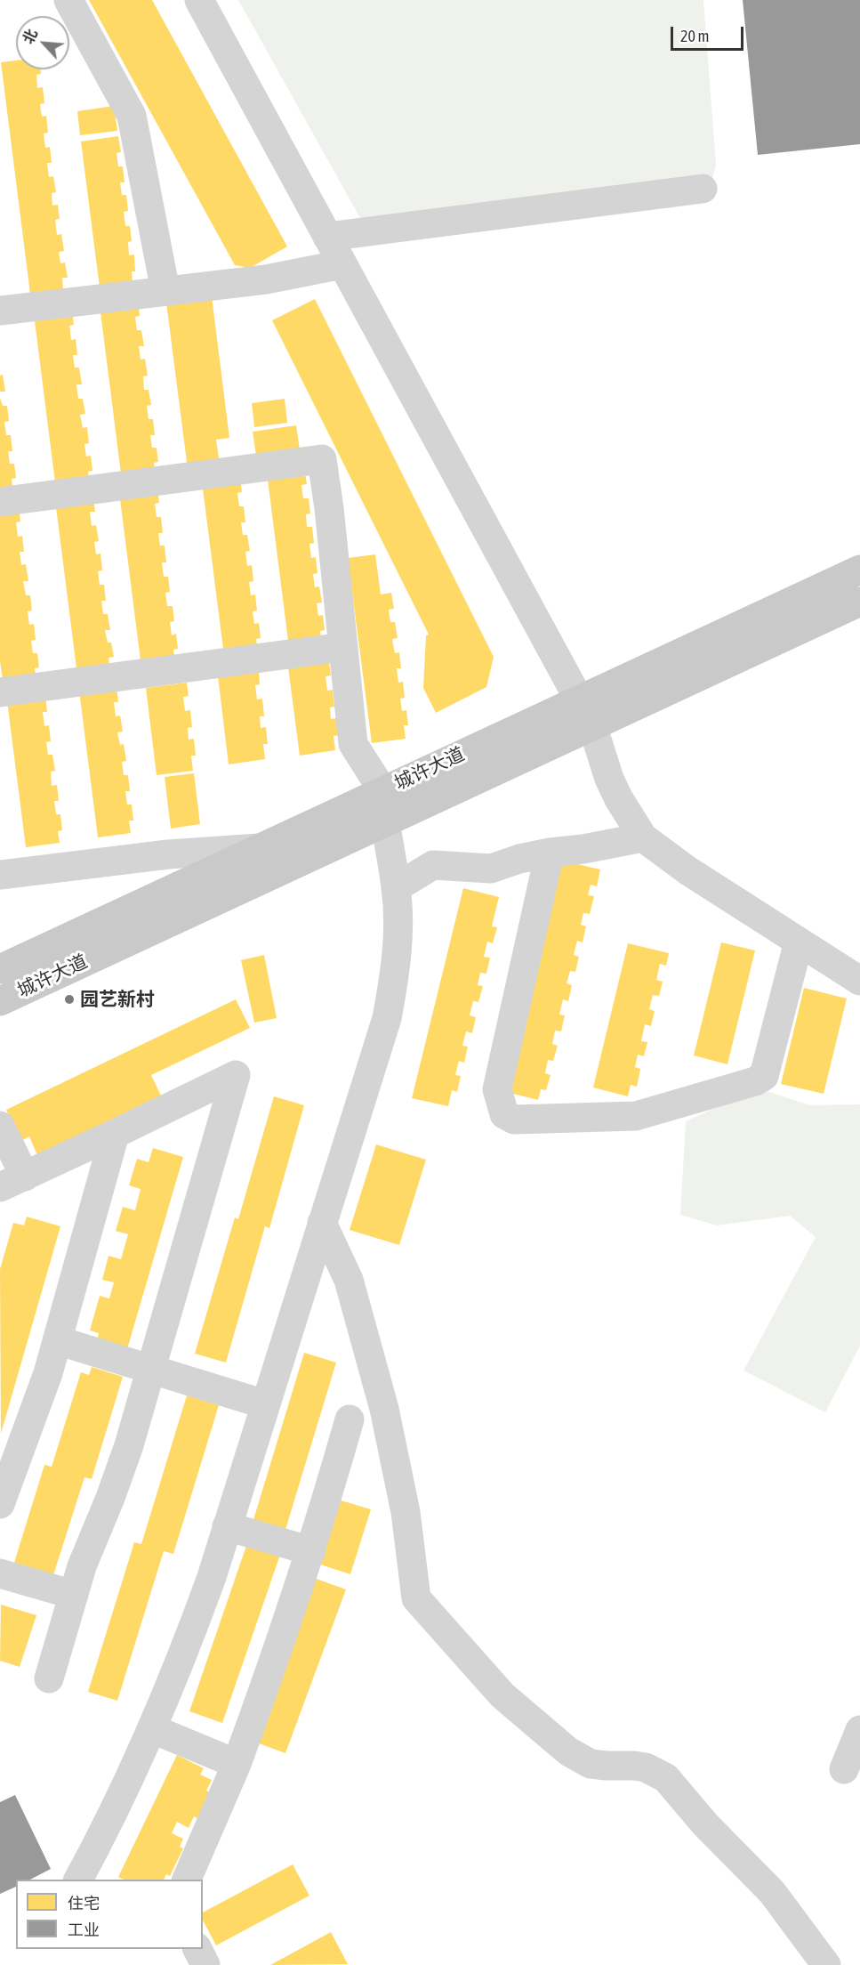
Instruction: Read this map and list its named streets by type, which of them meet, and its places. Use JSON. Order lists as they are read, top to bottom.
{
  "streets": {
    "main road": ["城许大道"]
  },
  "places": ["园艺新村"],
  "legend": ["住宅", "工业"],
  "scale_bar": "20 m",
  "north": "top left"
}
